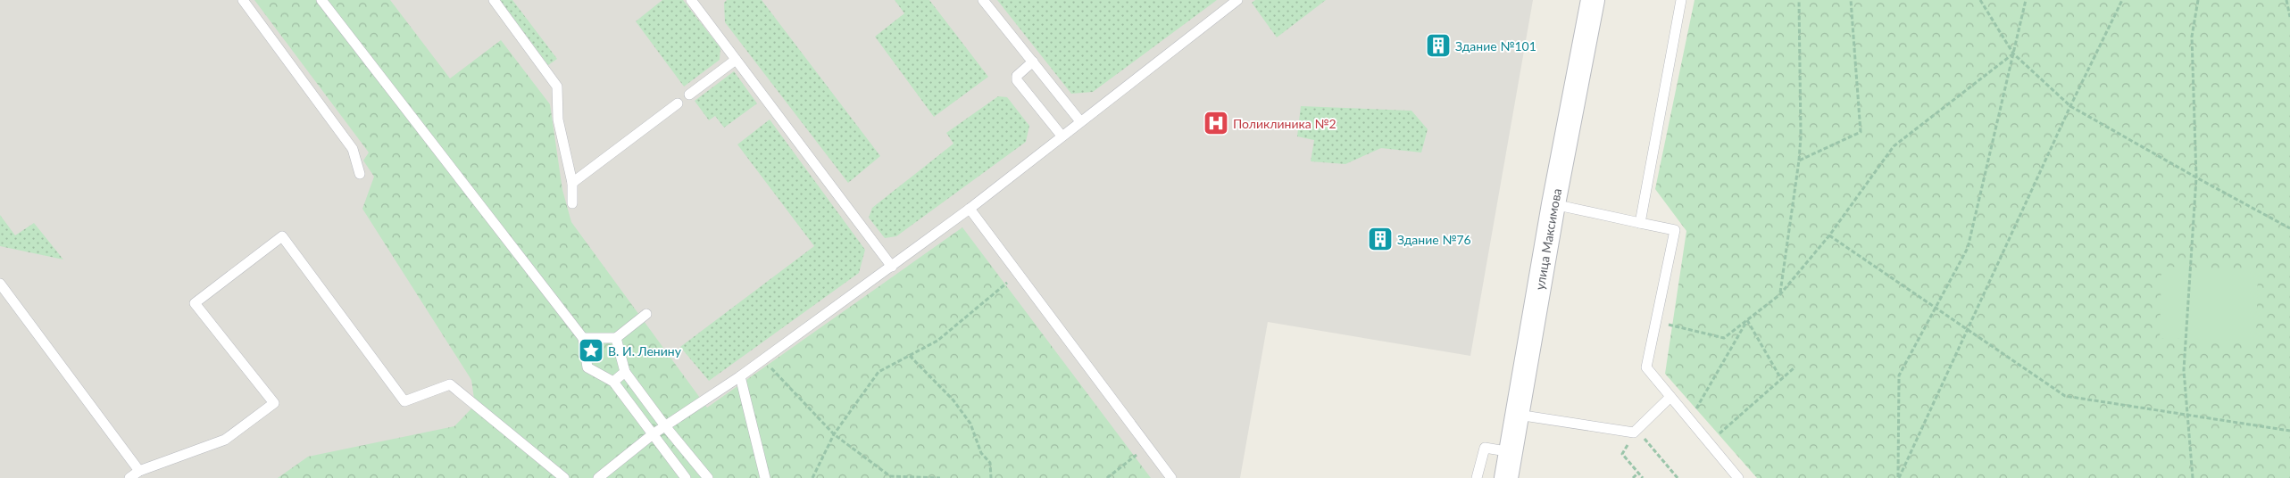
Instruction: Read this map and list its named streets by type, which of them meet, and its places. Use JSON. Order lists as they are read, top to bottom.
{
  "streets": {
    "street": ["улица Максимова"]
  },
  "places": {
    "building": ["Здание №101", "Здание №76"],
    "hospital": ["Поликлиника №2"],
    "place": ["В. И. Ленину"]
  }
}
